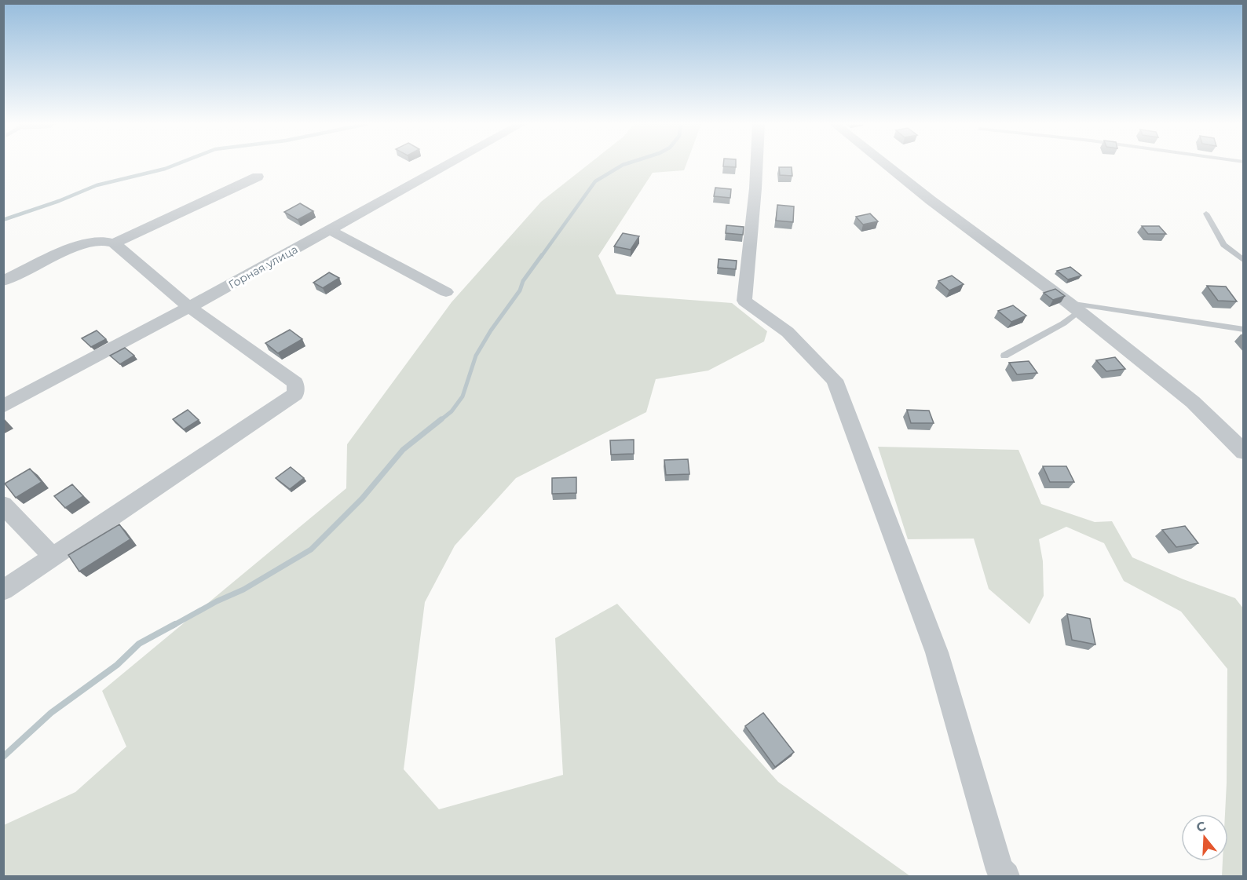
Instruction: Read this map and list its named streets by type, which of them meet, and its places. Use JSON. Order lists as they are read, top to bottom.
{
  "streets": {
    "street": ["Горная улица"]
  },
  "north": "top"
}
